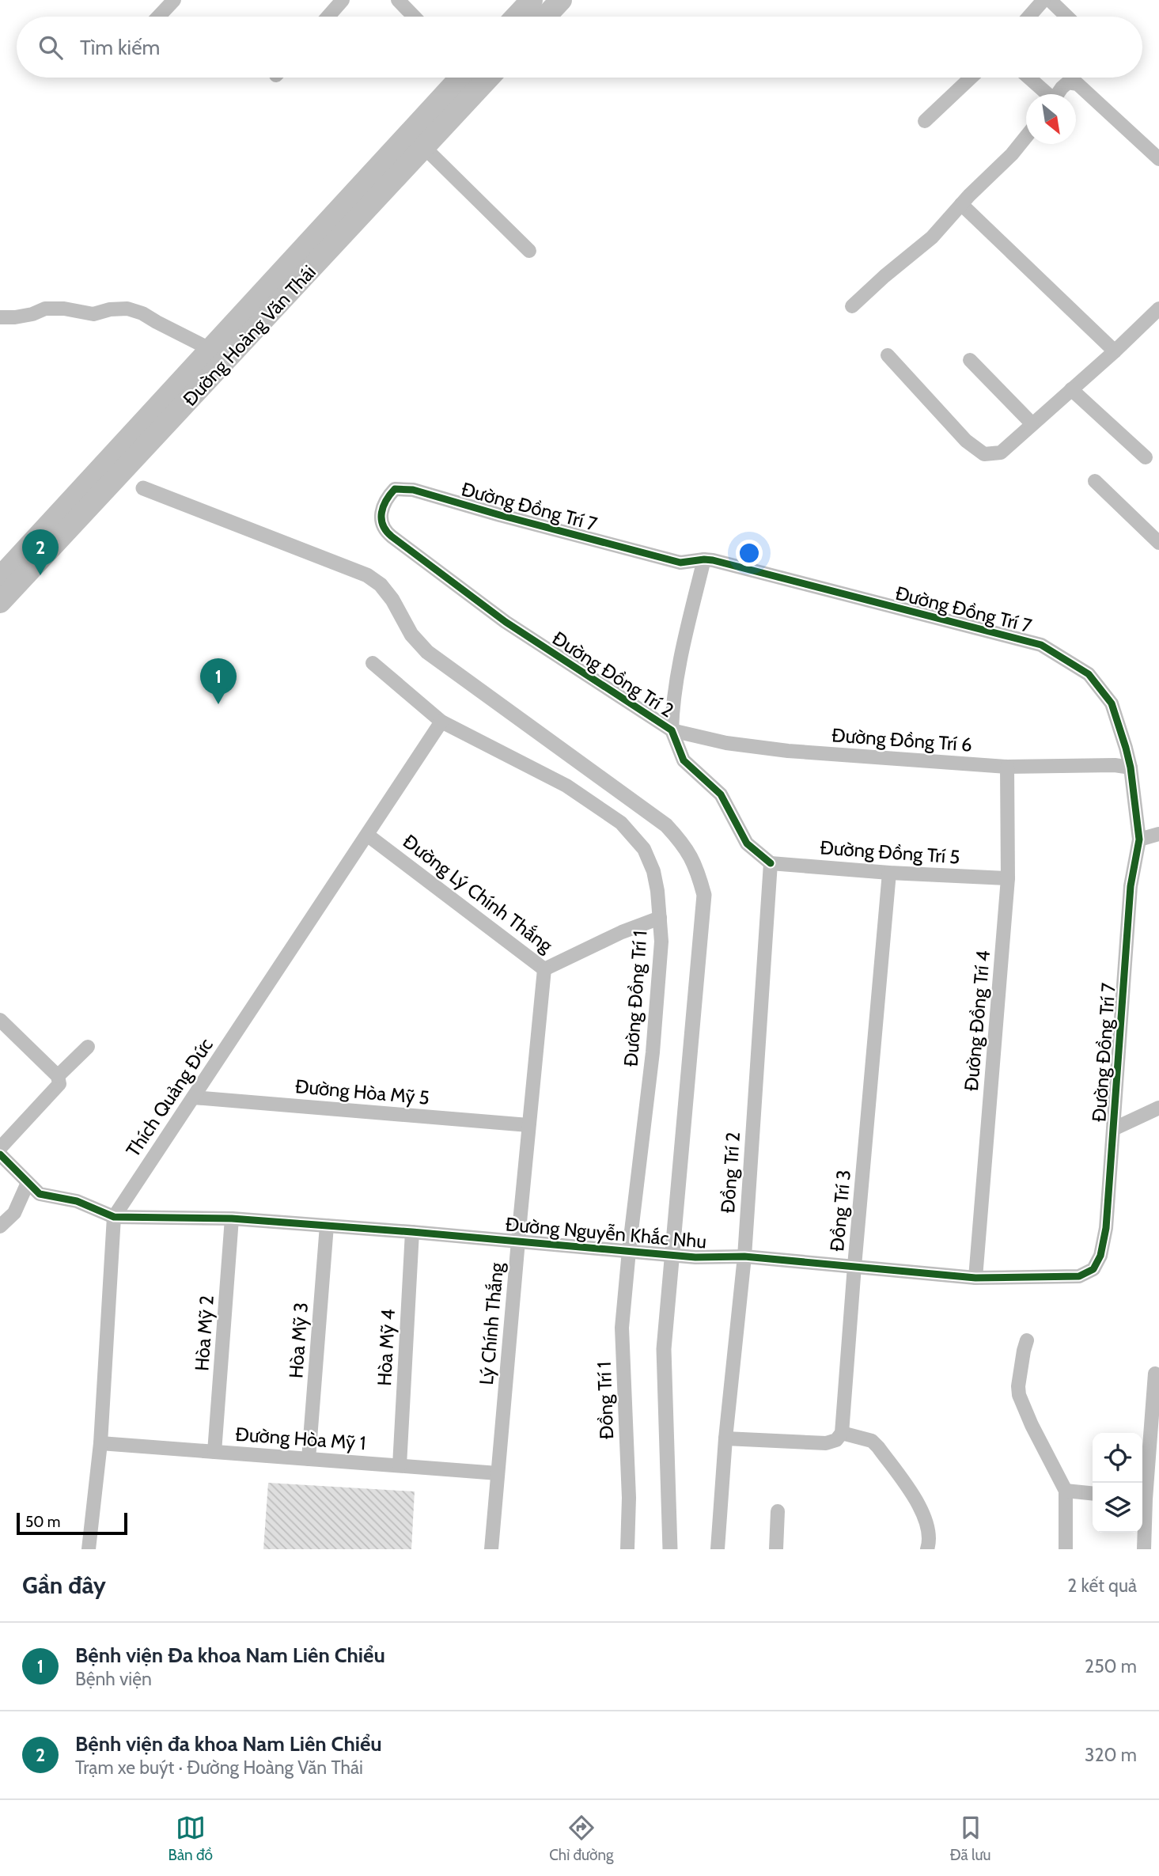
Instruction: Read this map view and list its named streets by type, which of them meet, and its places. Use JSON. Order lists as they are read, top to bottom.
{
  "streets": {
    "main road": ["Đường Hoàng Văn Thái"],
    "street": [
      "Đường Đồng Trí 7",
      "Đường Đồng Trí 2",
      "Đường Đồng Trí 6",
      "Đường Đồng Trí 5",
      "Đường Lý Chính Thắng",
      "Đường Đồng Trí 1",
      "Đường Đồng Trí 4",
      "Đường Hòa Mỹ 5",
      "Thích Quảng Đức",
      "Đồng Trí 2",
      "Đồng Trí 3",
      "Đường Nguyễn Khắc Nhu",
      "Lý Chính Thắng",
      "Hòa Mỹ 2",
      "Hòa Mỹ 3",
      "Hòa Mỹ 4",
      "Đồng Trí 1",
      "Đường Hòa Mỹ 1"
    ]
  },
  "crossings": [
    ["Đường Đồng Trí 7", "Đường Đồng Trí 2"],
    ["Đường Đồng Trí 7", "Đường Đồng Trí 6"],
    ["Đường Đồng Trí 7", "Đường Nguyễn Khắc Nhu"],
    ["Đường Đồng Trí 2", "Đường Đồng Trí 6"],
    ["Đường Đồng Trí 2", "Đường Đồng Trí 5"],
    ["Đường Đồng Trí 2", "Đồng Trí 2"],
    ["Đường Đồng Trí 6", "Đường Đồng Trí 4"],
    ["Đường Đồng Trí 5", "Đường Đồng Trí 4"],
    ["Đường Đồng Trí 5", "Đồng Trí 2"],
    ["Đường Đồng Trí 5", "Đồng Trí 3"],
    ["Đường Lý Chính Thắng", "Đường Đồng Trí 1"],
    ["Đường Lý Chính Thắng", "Thích Quảng Đức"],
    ["Đường Lý Chính Thắng", "Lý Chính Thắng"],
    ["Đường Đồng Trí 1", "Thích Quảng Đức"],
    ["Đường Đồng Trí 1", "Đường Nguyễn Khắc Nhu"],
    ["Đường Đồng Trí 1", "Đồng Trí 1"],
    ["Đường Đồng Trí 4", "Đường Nguyễn Khắc Nhu"],
    ["Đường Hòa Mỹ 5", "Thích Quảng Đức"],
    ["Đường Hòa Mỹ 5", "Lý Chính Thắng"],
    ["Thích Quảng Đức", "Đường Nguyễn Khắc Nhu"],
    ["Đồng Trí 2", "Đường Nguyễn Khắc Nhu"],
    ["Đồng Trí 3", "Đường Nguyễn Khắc Nhu"],
    ["Đường Nguyễn Khắc Nhu", "Lý Chính Thắng"],
    ["Đường Nguyễn Khắc Nhu", "Hòa Mỹ 2"],
    ["Đường Nguyễn Khắc Nhu", "Hòa Mỹ 3"],
    ["Đường Nguyễn Khắc Nhu", "Hòa Mỹ 4"],
    ["Đường Nguyễn Khắc Nhu", "Đồng Trí 1"],
    ["Lý Chính Thắng", "Đường Hòa Mỹ 1"],
    ["Hòa Mỹ 2", "Đường Hòa Mỹ 1"],
    ["Hòa Mỹ 3", "Đường Hòa Mỹ 1"],
    ["Hòa Mỹ 4", "Đường Hòa Mỹ 1"]
  ],
  "scale_bar": "50 m",
  "north": "bottom right",
  "page": {
    "search": "Tìm kiếm",
    "pins": ["2", "1"],
    "scale": "50 m",
    "heading": ["Gần đây", "2 kết quả"],
    "list": [
      {
        "mark": "1",
        "name": "Bệnh viện Đa khoa Nam Liên Chiểu",
        "note": "Bệnh viện",
        "value": "250 m"
      },
      {
        "mark": "2",
        "name": "Bệnh viện đa khoa Nam Liên Chiểu",
        "note": "Trạm xe buýt · Đường Hoàng Văn Thái",
        "value": "320 m"
      }
    ],
    "nav": ["Bản đồ", "Chỉ đường", "Đã lưu"]
  }
}
